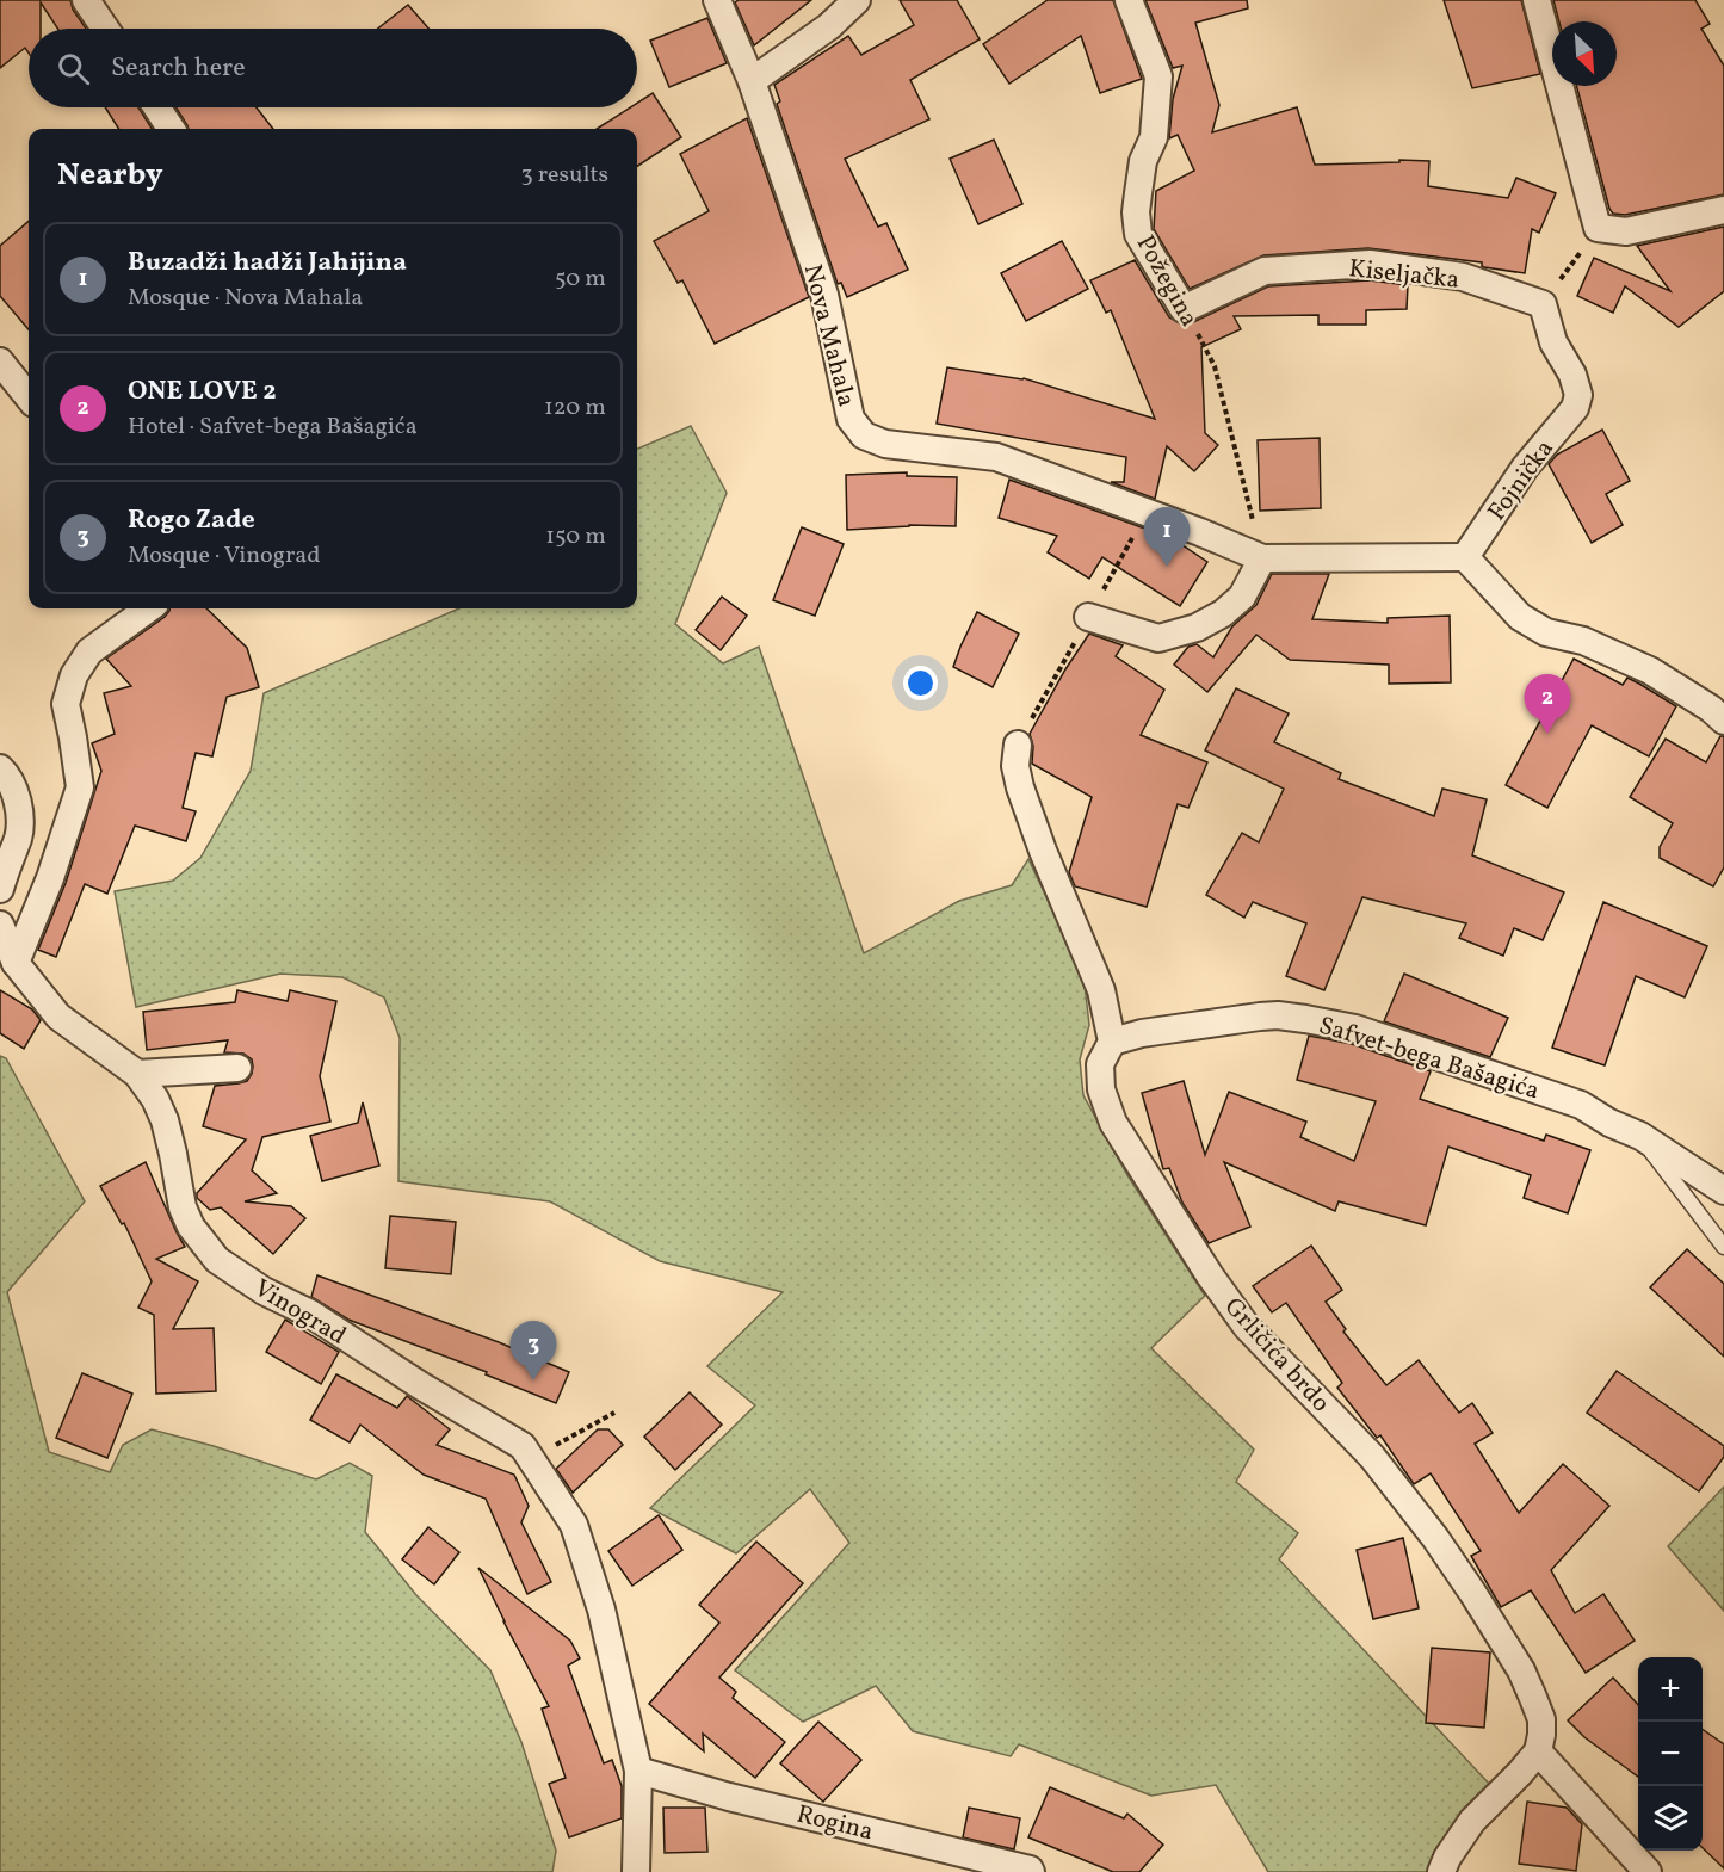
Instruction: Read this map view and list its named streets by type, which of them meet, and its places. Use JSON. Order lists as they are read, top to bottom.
{
  "streets": {
    "street": [
      "Kiseljačka",
      "Požegina",
      "Nova Mahala",
      "Fojnička",
      "Safvet-bega Bašagića",
      "Vinograd",
      "Grličića brdo",
      "Rogina"
    ]
  },
  "crossings": [
    ["Kiseljačka", "Požegina"],
    ["Kiseljačka", "Fojnička"],
    ["Požegina", "Nova Mahala"],
    ["Safvet-bega Bašagića", "Grličića brdo"],
    ["Vinograd", "Rogina"]
  ],
  "north": "bottom right",
  "page": {
    "search": "Search here",
    "heading": ["Nearby", "3 results"],
    "list": [
      {
        "mark": "1",
        "name": "Buzadži hadži Jahijina",
        "note": "Mosque · Nova Mahala",
        "value": "50 m"
      },
      {
        "mark": "2",
        "name": "ONE LOVE 2",
        "note": "Hotel · Safvet-bega Bašagića",
        "value": "120 m"
      },
      {
        "mark": "3",
        "name": "Rogo Zade",
        "note": "Mosque · Vinograd",
        "value": "150 m"
      }
    ],
    "pins": ["1", "2", "3"],
    "map_buttons": ["+", "−"]
  }
}
